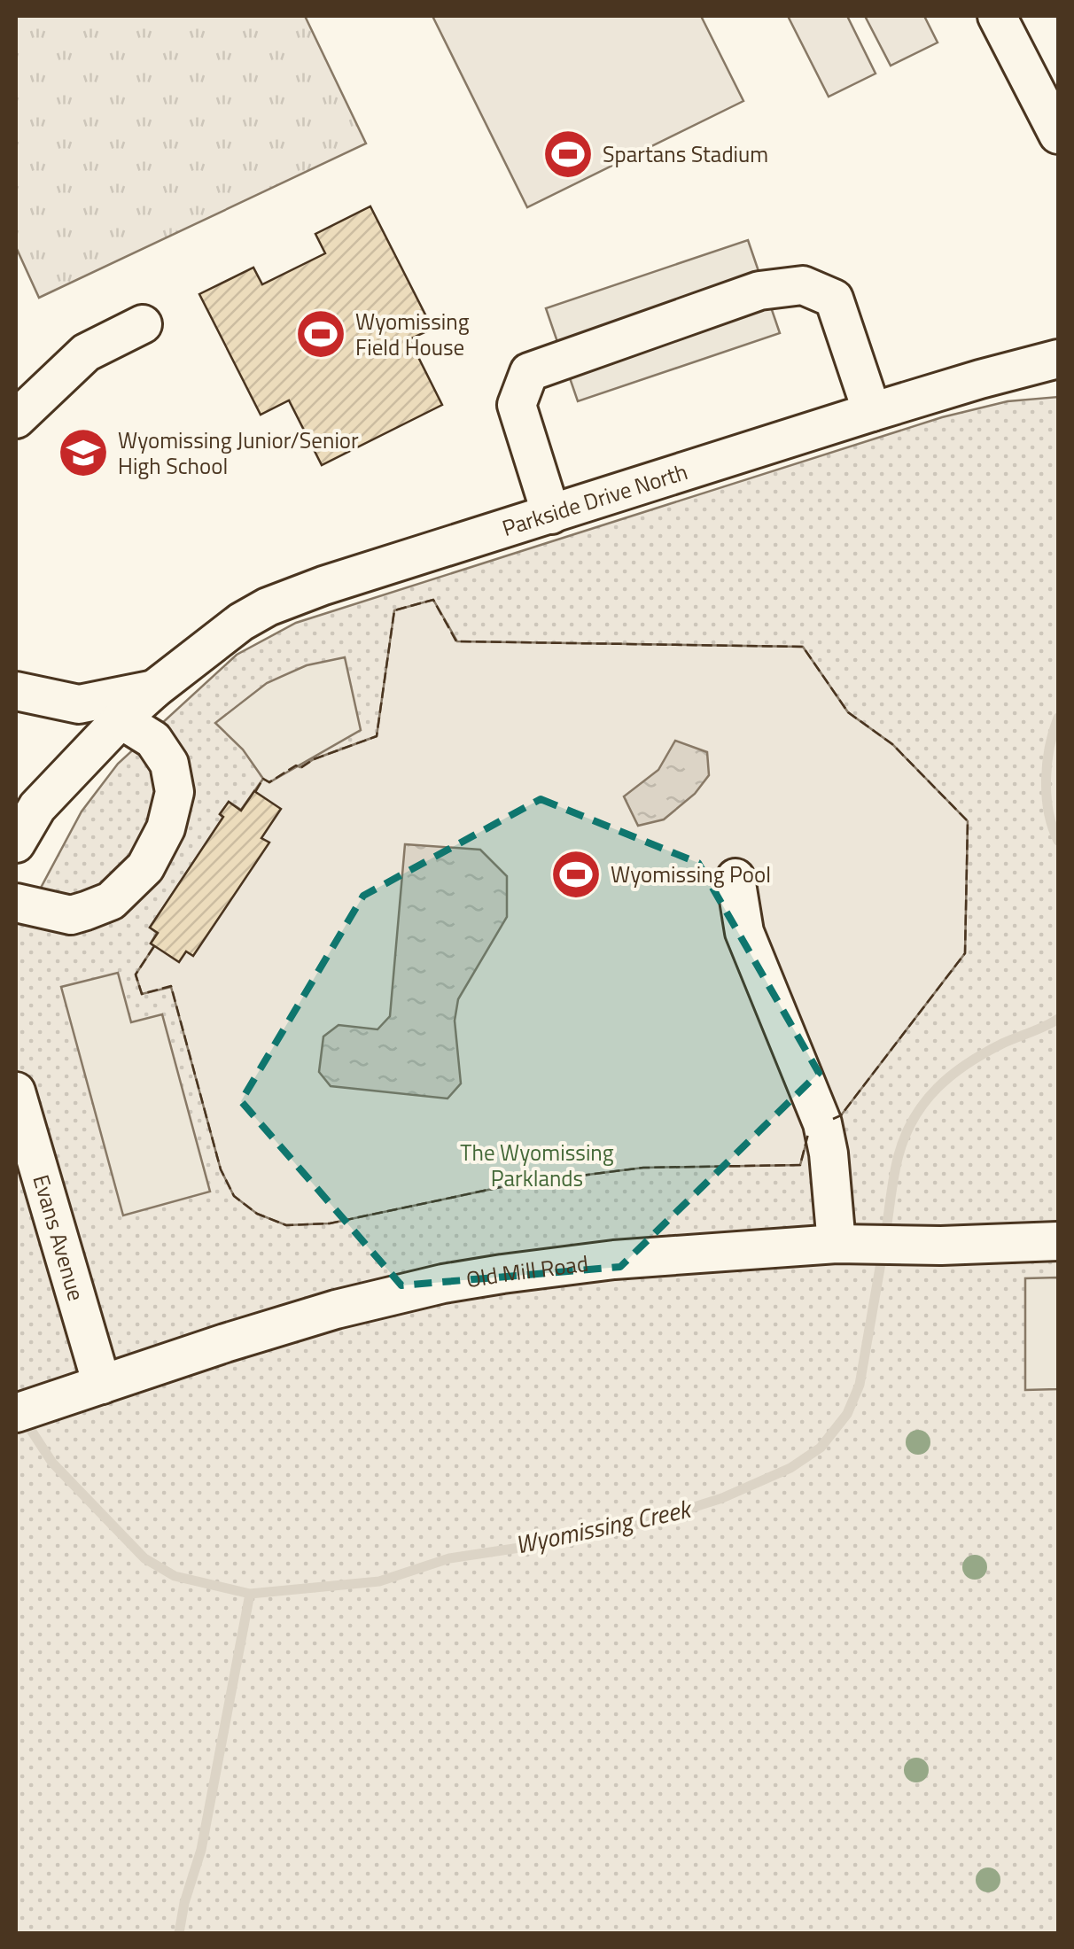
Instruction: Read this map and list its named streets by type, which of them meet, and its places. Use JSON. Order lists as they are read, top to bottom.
{
  "streets": {
    "street": ["Parkside Drive North", "Evans Avenue", "Old Mill Road"]
  },
  "crossings": [
    ["Evans Avenue", "Old Mill Road"]
  ],
  "water": ["Wyomissing Creek"],
  "parks": ["The Wyomissing Parklands"],
  "places": {
    "sports": ["Spartans Stadium", "Wyomissing Field House", "Wyomissing Pool"],
    "school or university": ["Wyomissing Junior/Senior High School"]
  }
}
